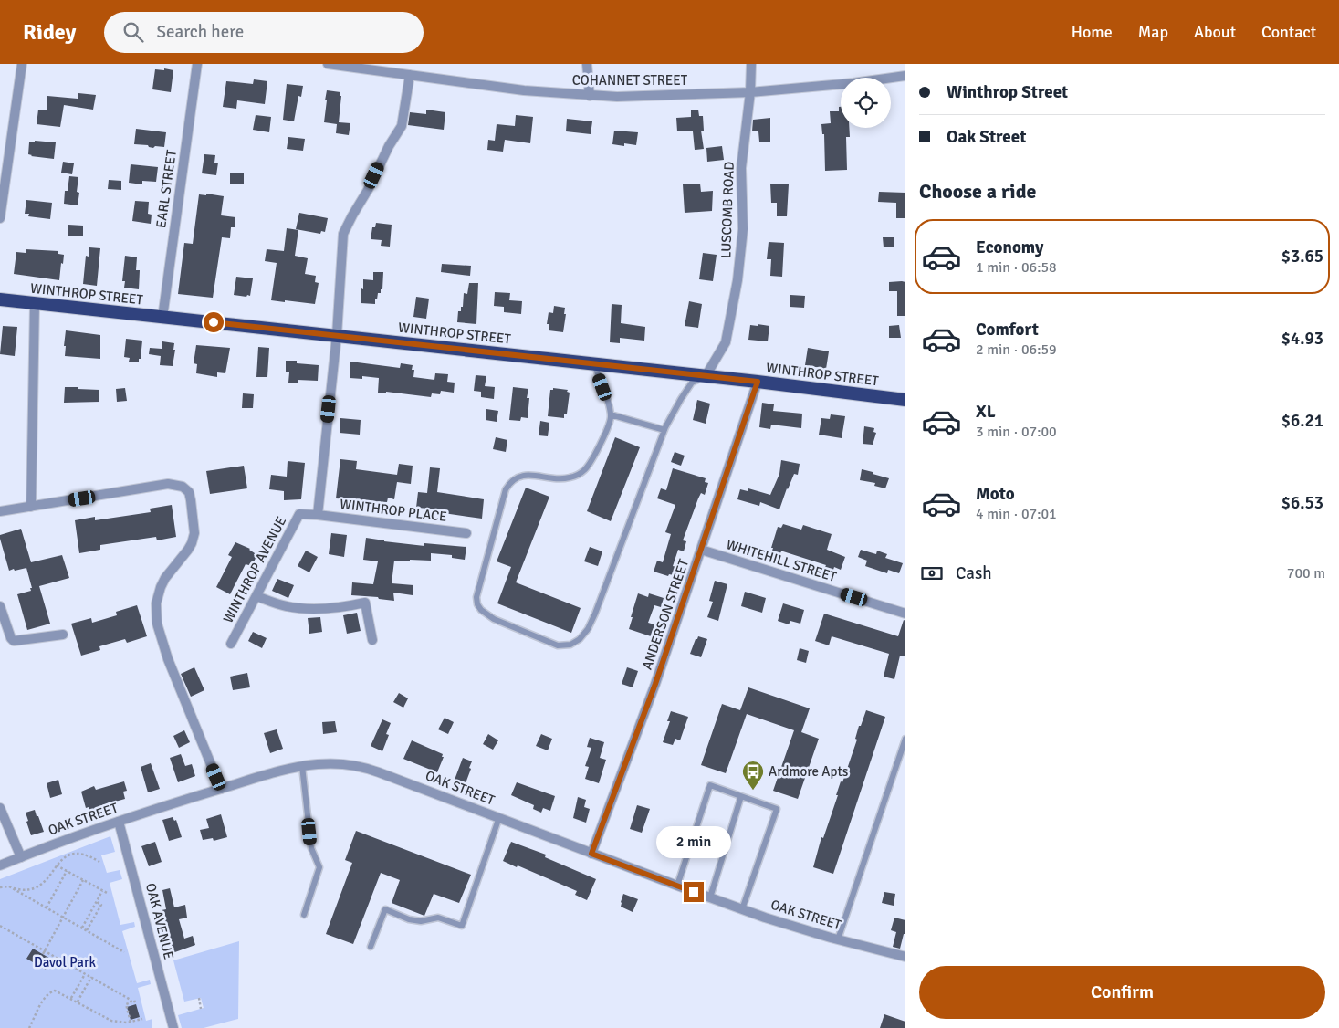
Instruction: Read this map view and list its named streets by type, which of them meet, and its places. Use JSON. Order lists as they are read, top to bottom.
{
  "streets": {
    "highway": ["WINTHROP STREET"],
    "street": [
      "COHANNET STREET",
      "EARL STREET",
      "LUSCOMB ROAD",
      "WINTHROP PLACE",
      "WHITEHILL STREET",
      "WINTHROP AVENUE",
      "ANDERSON STREET",
      "OAK STREET",
      "OAK AVENUE"
    ]
  },
  "crossings": [
    ["COHANNET STREET", "LUSCOMB ROAD"],
    ["EARL STREET", "WINTHROP STREET"],
    ["LUSCOMB ROAD", "WINTHROP STREET"],
    ["WINTHROP STREET", "ANDERSON STREET"],
    ["WINTHROP PLACE", "WINTHROP AVENUE"],
    ["WHITEHILL STREET", "ANDERSON STREET"],
    ["ANDERSON STREET", "OAK STREET"],
    ["OAK STREET", "OAK AVENUE"]
  ],
  "parks": ["Davol Park"],
  "places": {
    "bus stop": ["Ardmore Apts"]
  },
  "page": {
    "header": "Ridey",
    "search": "Search here",
    "nav": [
      "Home",
      "Map",
      "About",
      "Contact"
    ],
    "banner": ["Winthrop Street", "Oak Street"],
    "heading": "Choose a ride",
    "list": [
      {
        "name": "Economy",
        "note": "1 min · 06:58",
        "value": "$3.65"
      },
      {
        "name": "Comfort",
        "note": "2 min · 06:59",
        "value": "$4.93"
      },
      {
        "name": "XL",
        "note": "3 min · 07:00",
        "value": "$6.21"
      },
      {
        "name": "Moto",
        "note": "4 min · 07:01",
        "value": "$6.53"
      }
    ],
    "pay": ["Cash", "700 m"],
    "bubble": "2 min",
    "buttons": "Confirm"
  }
}
